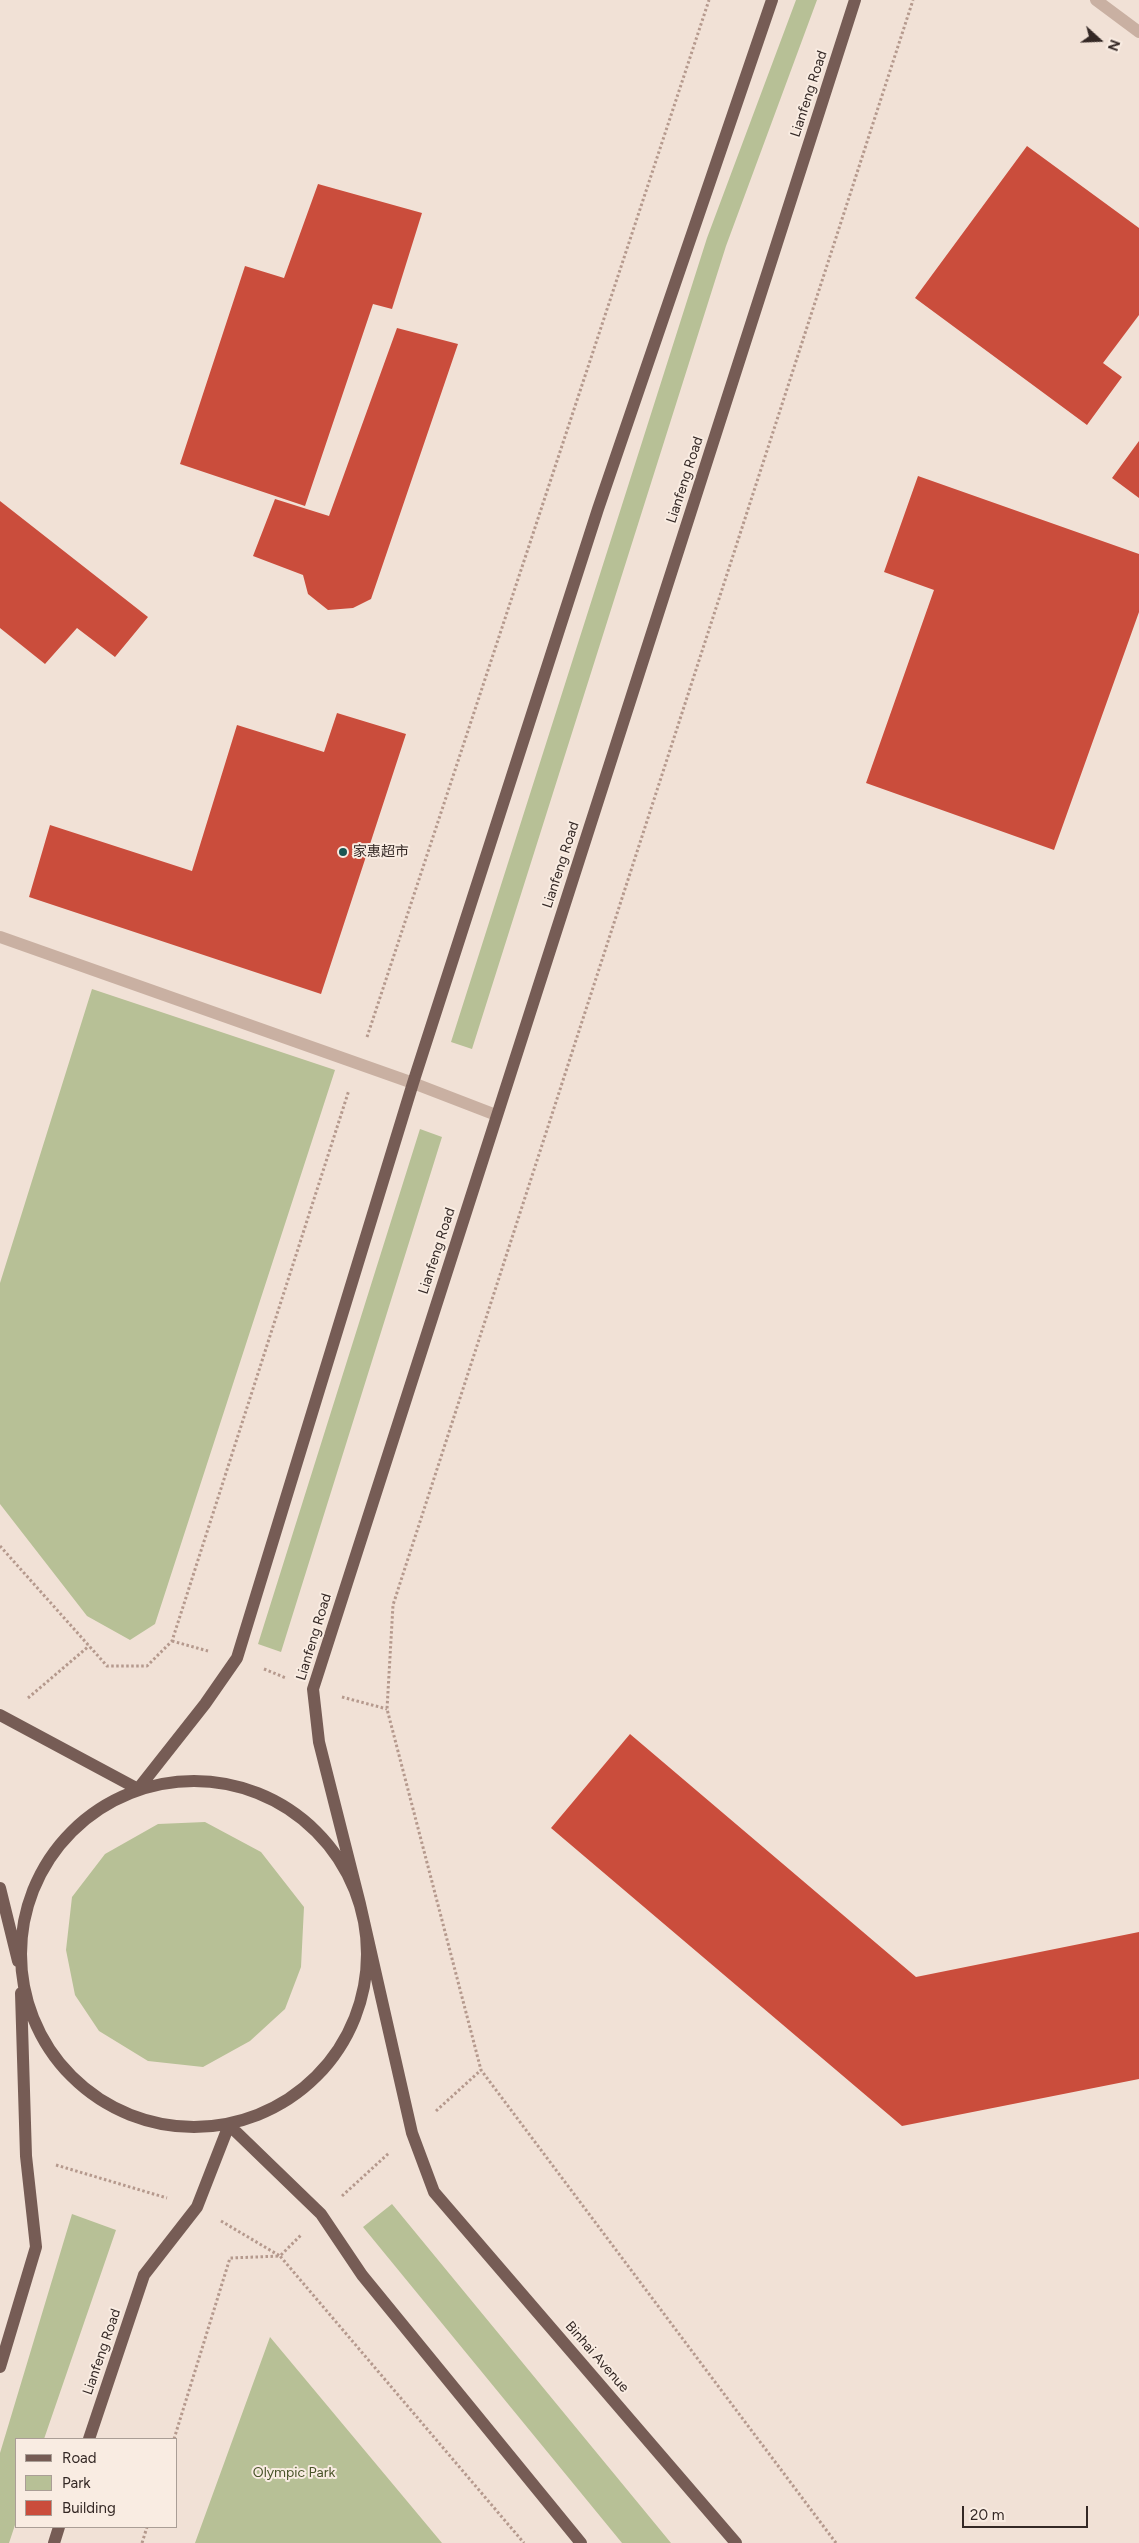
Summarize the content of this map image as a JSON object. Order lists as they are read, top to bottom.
{
  "streets": {
    "main road": ["Lianfeng Road", "Binhai Avenue"]
  },
  "parks": ["Olympic Park"],
  "places": ["家惠超市"],
  "legend": ["Road", "Park", "Building"],
  "scale_bar": "20 m",
  "north": "right"
}
